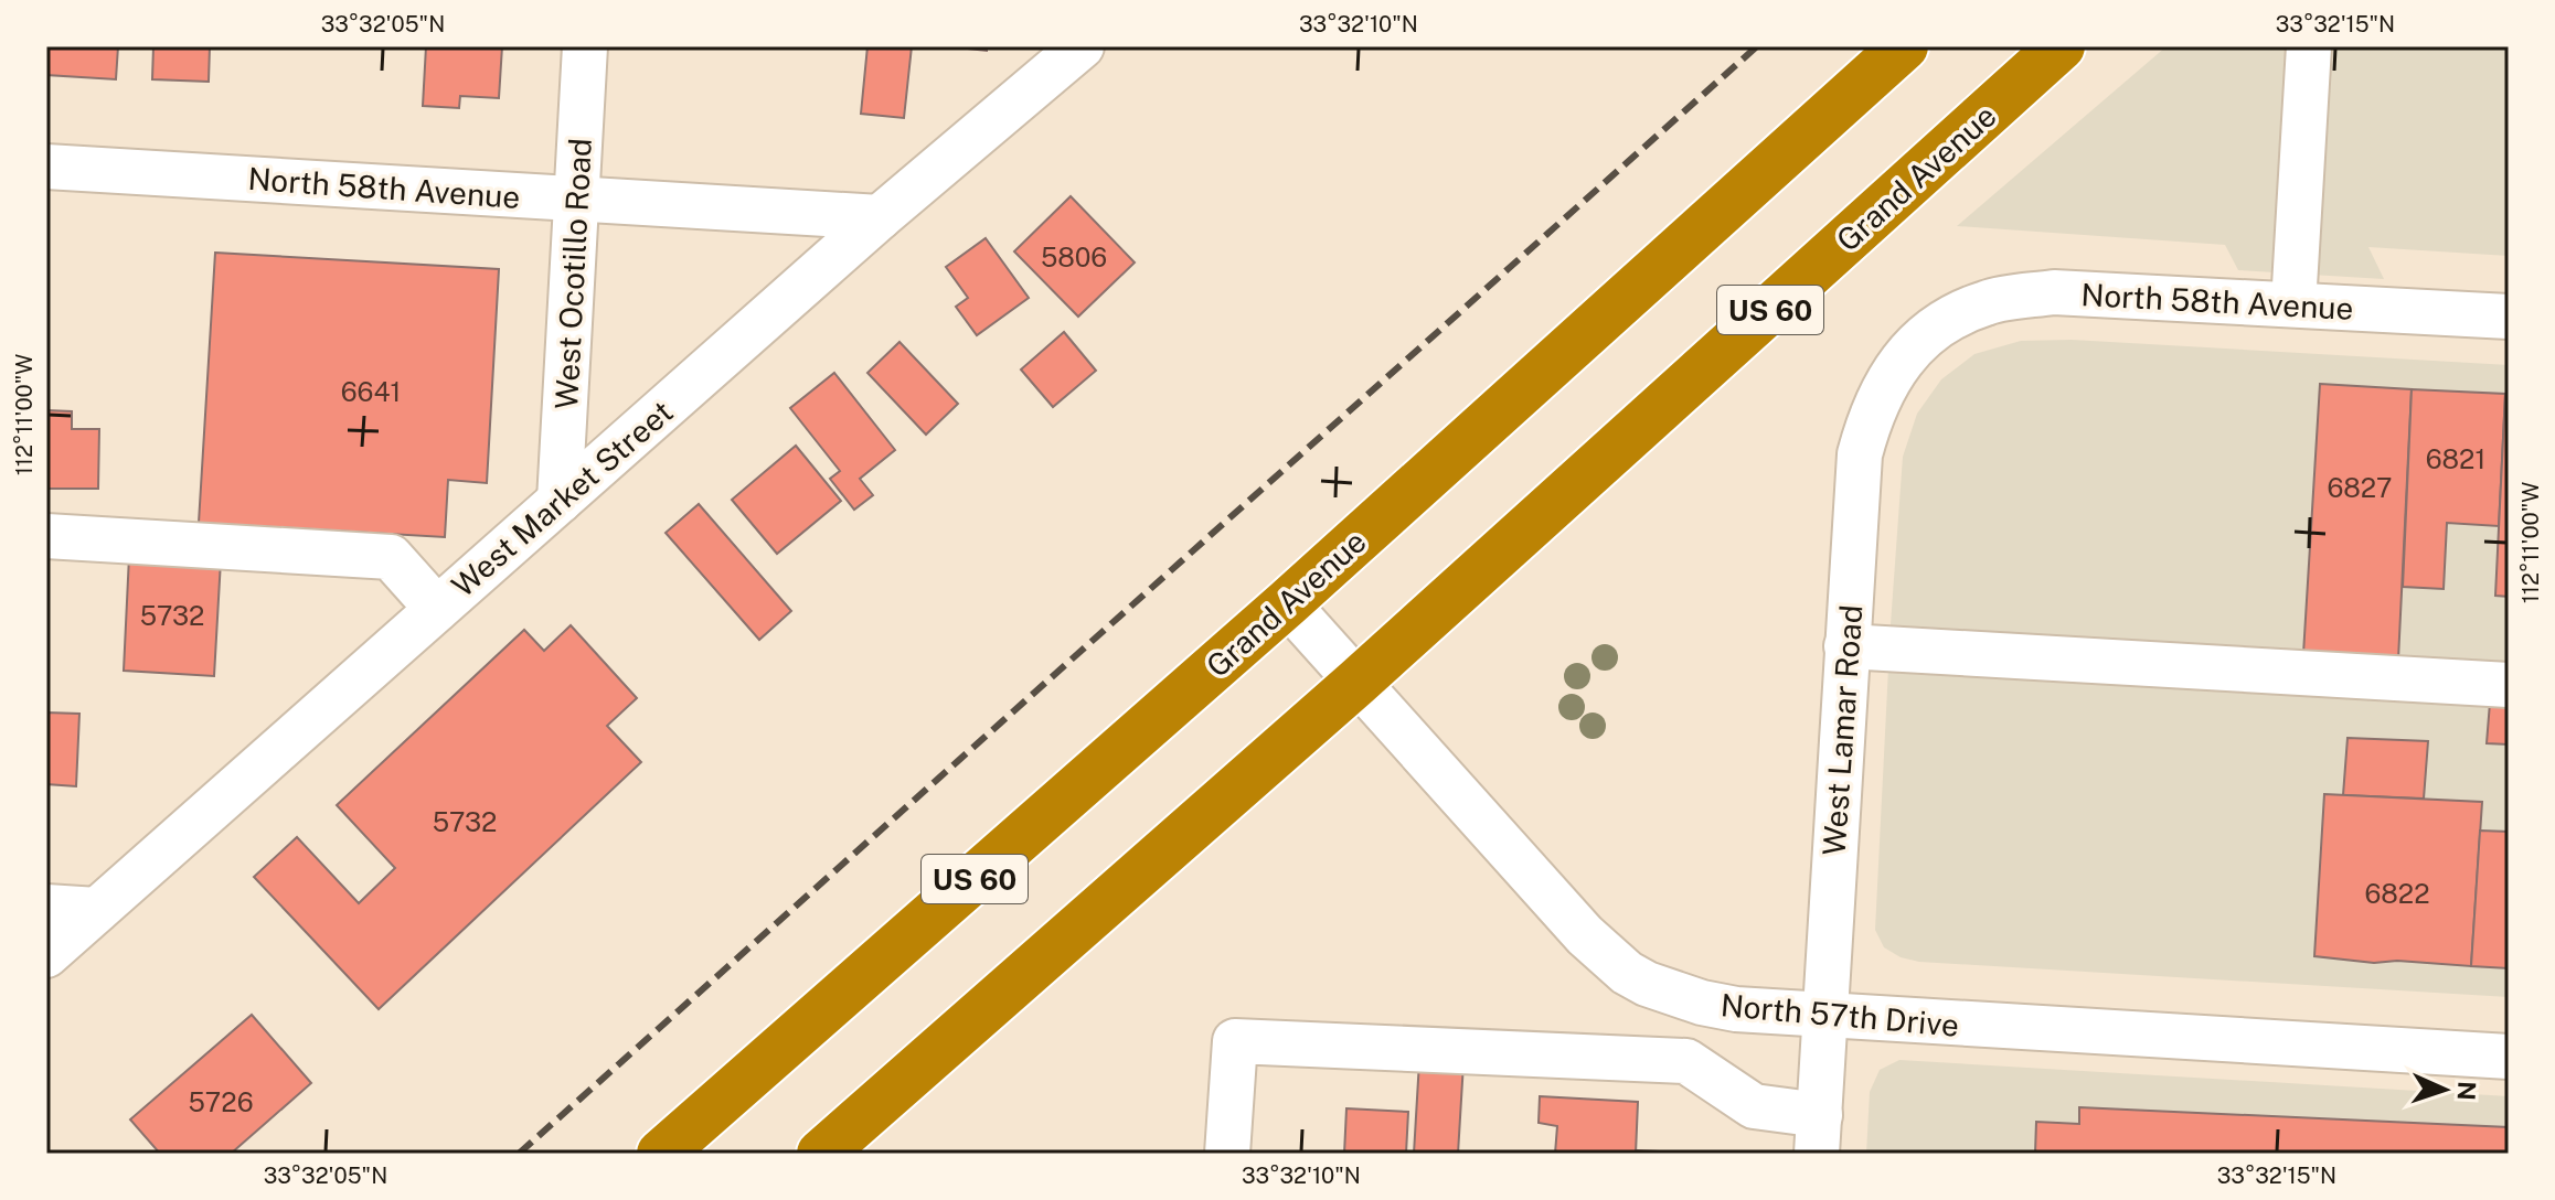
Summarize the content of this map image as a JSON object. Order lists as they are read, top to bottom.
{
  "streets": {
    "highway": ["Grand Avenue", "US 60"],
    "street": [
      "North 58th Avenue",
      "West Ocotillo Road",
      "West Market Street",
      "West Lamar Road",
      "North 57th Drive"
    ]
  },
  "crossings": [
    ["Grand Avenue", "North 57th Drive"],
    ["North 58th Avenue", "West Ocotillo Road"],
    ["North 58th Avenue", "West Market Street"],
    ["North 58th Avenue", "West Lamar Road"],
    ["West Ocotillo Road", "West Market Street"],
    ["West Lamar Road", "North 57th Drive"]
  ],
  "house_numbers": [
    "5806",
    "6641",
    "6821",
    "6827",
    "5732",
    "5732",
    "6822",
    "5726"
  ],
  "north": "right",
  "coordinates": [
    "33°32'05\"N",
    "33°32'10\"N",
    "33°32'15\"N",
    "112°11'00\"W"
  ]
}
